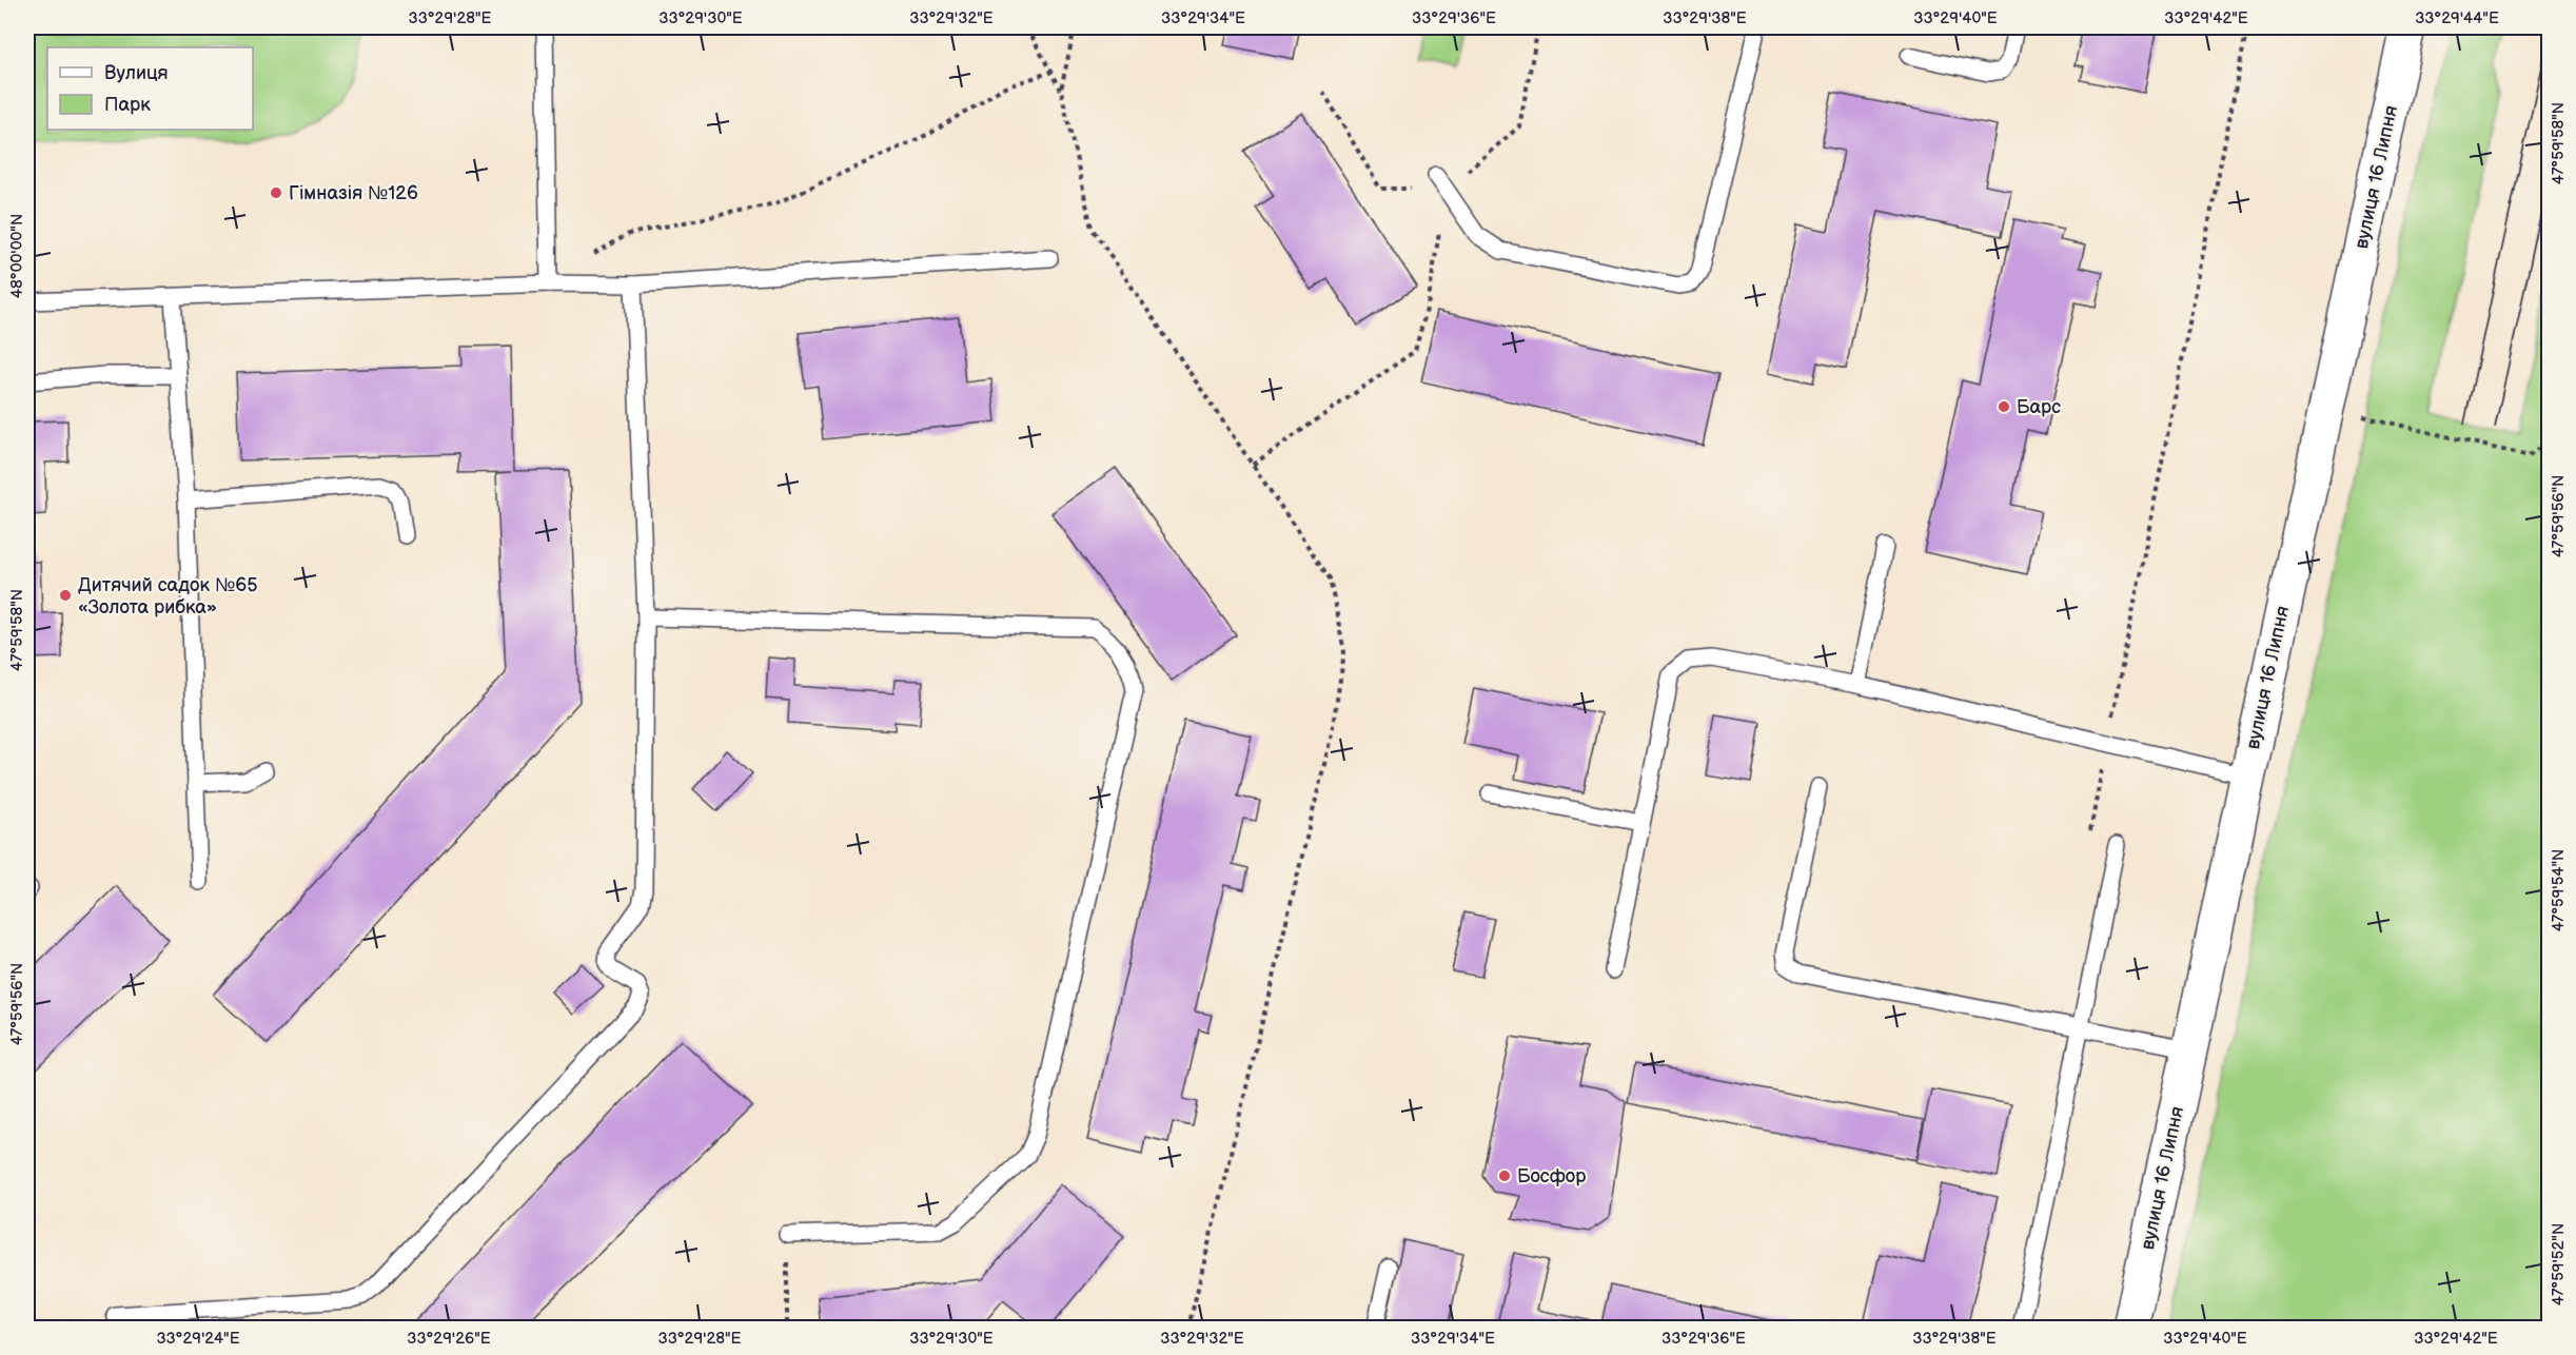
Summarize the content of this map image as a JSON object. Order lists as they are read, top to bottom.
{
  "streets": {
    "street": ["вулиця 16 Липня"]
  },
  "places": [
    "Гімназія №126",
    "Барс",
    "Дитячий садок №65 «Золота рибка»",
    "Босфор"
  ],
  "legend": ["Вулиця", "Парк"],
  "coordinates": [
    "33°29'28\"E",
    "33°29'30\"E",
    "33°29'32\"E",
    "33°29'34\"E",
    "33°29'36\"E",
    "33°29'38\"E",
    "33°29'40\"E",
    "33°29'42\"E",
    "33°29'44\"E",
    "47°59'58\"N",
    "48°00'00\"N",
    "47°59'56\"N",
    "47°59'54\"N",
    "47°59'52\"N",
    "33°29'24\"E",
    "33°29'26\"E"
  ]
}
